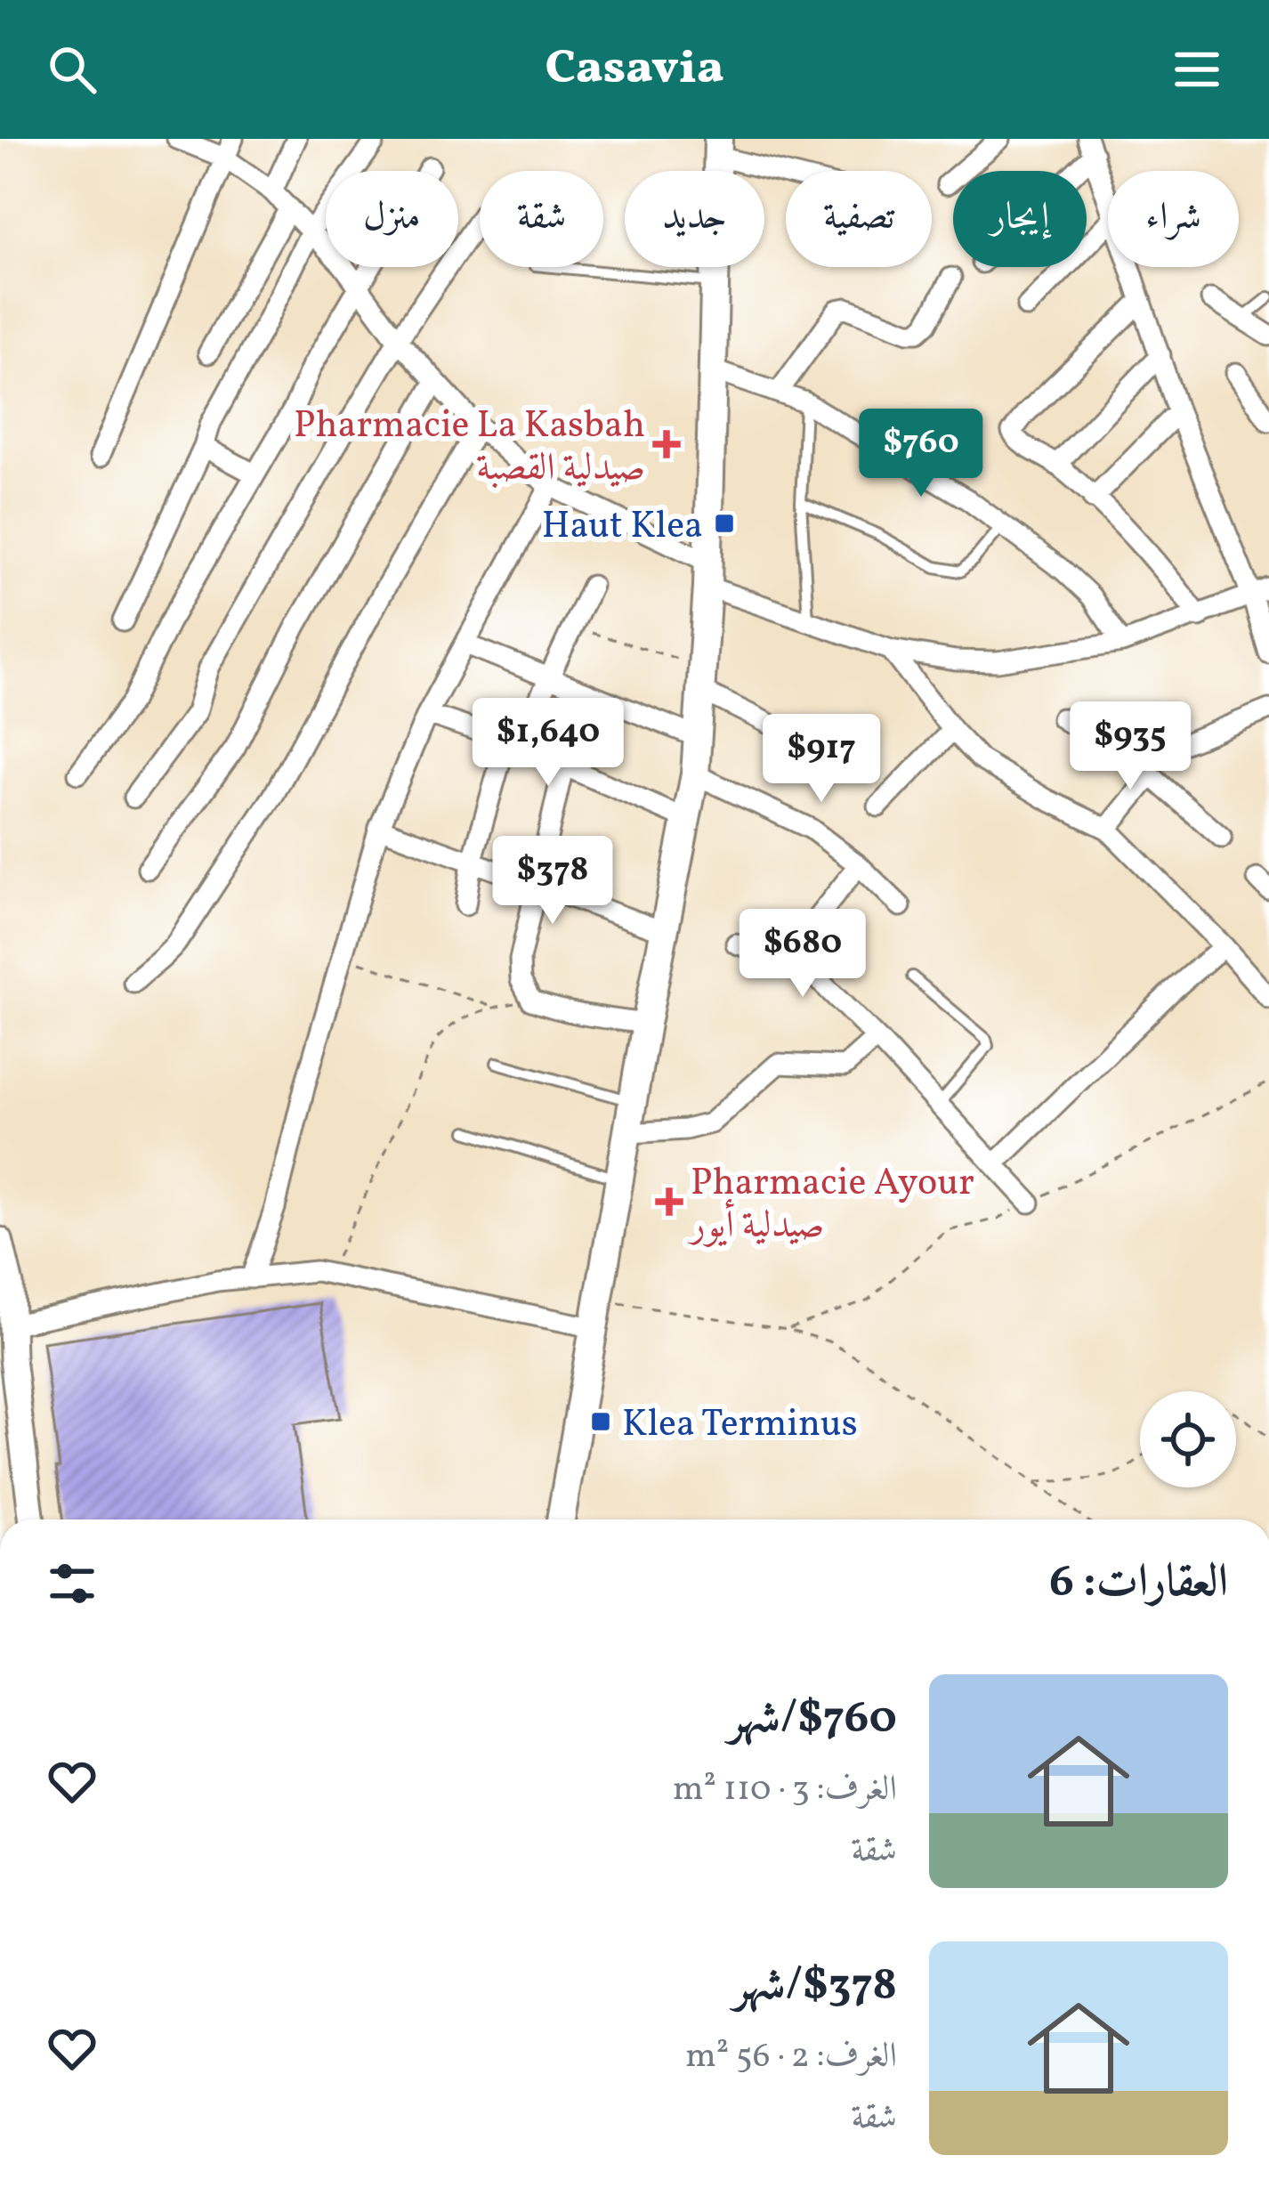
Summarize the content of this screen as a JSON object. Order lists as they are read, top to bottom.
{
  "places": {
    "health": ["Pharmacie La Kasbah صيدلية القصبة", "Pharmacie Ayour صيدلية أيور"],
    "transit": ["Haut Klea", "Klea Terminus"]
  },
  "page": {
    "header": "Casavia",
    "chip": [
      "شراء",
      "إيجار",
      "تصفية",
      "جديد",
      "شقة",
      "منزل"
    ],
    "price": [
      "$760",
      "$1,640",
      "$935",
      "$917",
      "$378",
      "$680"
    ],
    "heading": "العقارات: 6",
    "list": [
      {
        "name": "$760/شهر",
        "note": "الغرف: 3 · 110 m² · شقة"
      },
      {
        "name": "$378/شهر",
        "note": "الغرف: 2 · 56 m² · شقة"
      }
    ]
  }
}
